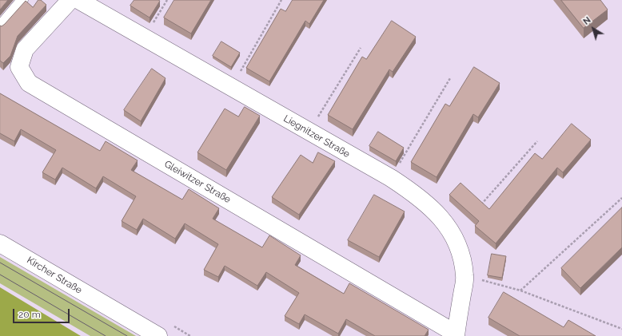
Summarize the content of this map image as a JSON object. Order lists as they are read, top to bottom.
{
  "streets": {
    "street": ["Liegnitzer Straße", "Gleiwitzer Straße", "Kircher Straße"]
  },
  "crossings": [
    ["Liegnitzer Straße", "Gleiwitzer Straße"]
  ],
  "scale_bar": "20 m",
  "north": "top left"
}
